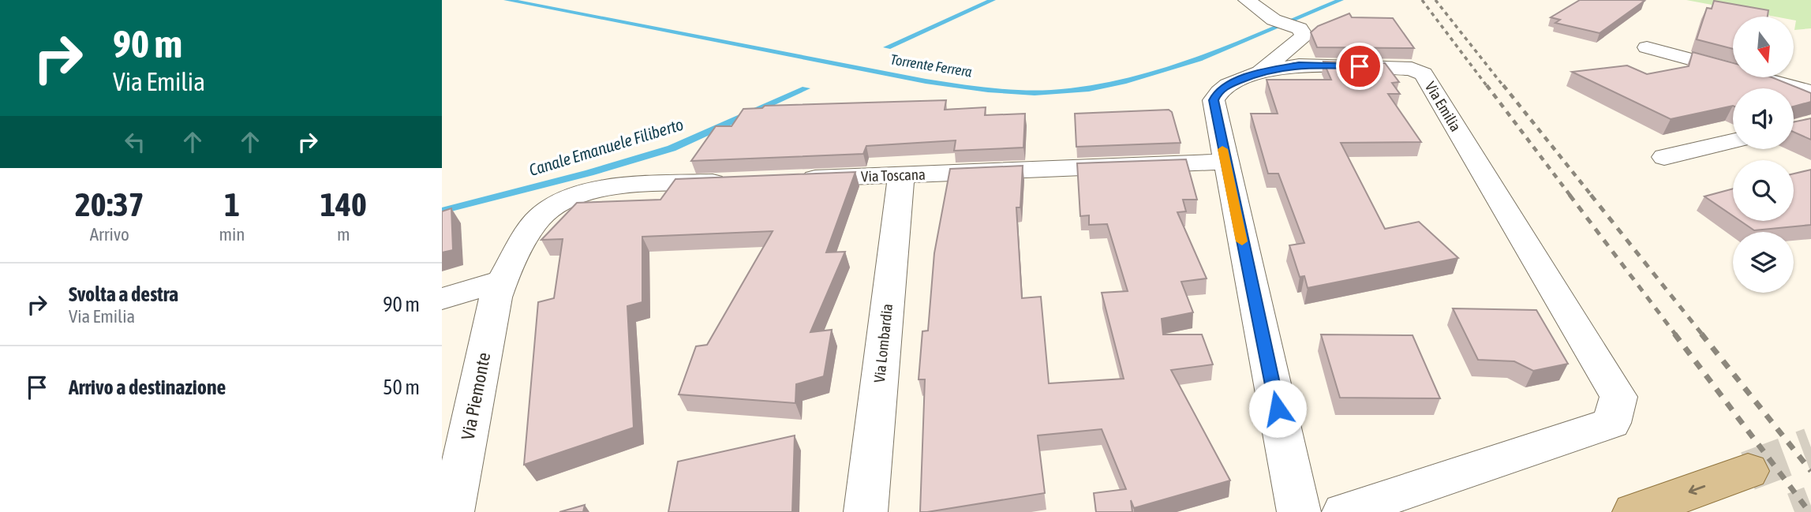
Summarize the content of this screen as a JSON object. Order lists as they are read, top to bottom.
{
  "streets": {
    "street": [
      "Via Emilia",
      "Via Toscana",
      "Via Lombardia",
      "Via Piemonte"
    ]
  },
  "crossings": [
    ["Via Emilia", "Via Toscana"],
    ["Via Toscana", "Via Lombardia"]
  ],
  "water": ["Torrente Ferrera", "Canale Emanuele Filiberto"],
  "north": "bottom",
  "page": {
    "turn": ["90 m", "Via Emilia"],
    "eta": [
      "20:37",
      "Arrivo",
      "1",
      "min",
      "140",
      "m"
    ],
    "list": [
      {
        "name": "Svolta a destra",
        "note": "Via Emilia",
        "value": "90 m"
      },
      {
        "name": "Arrivo a destinazione",
        "value": "50 m"
      }
    ]
  }
}
